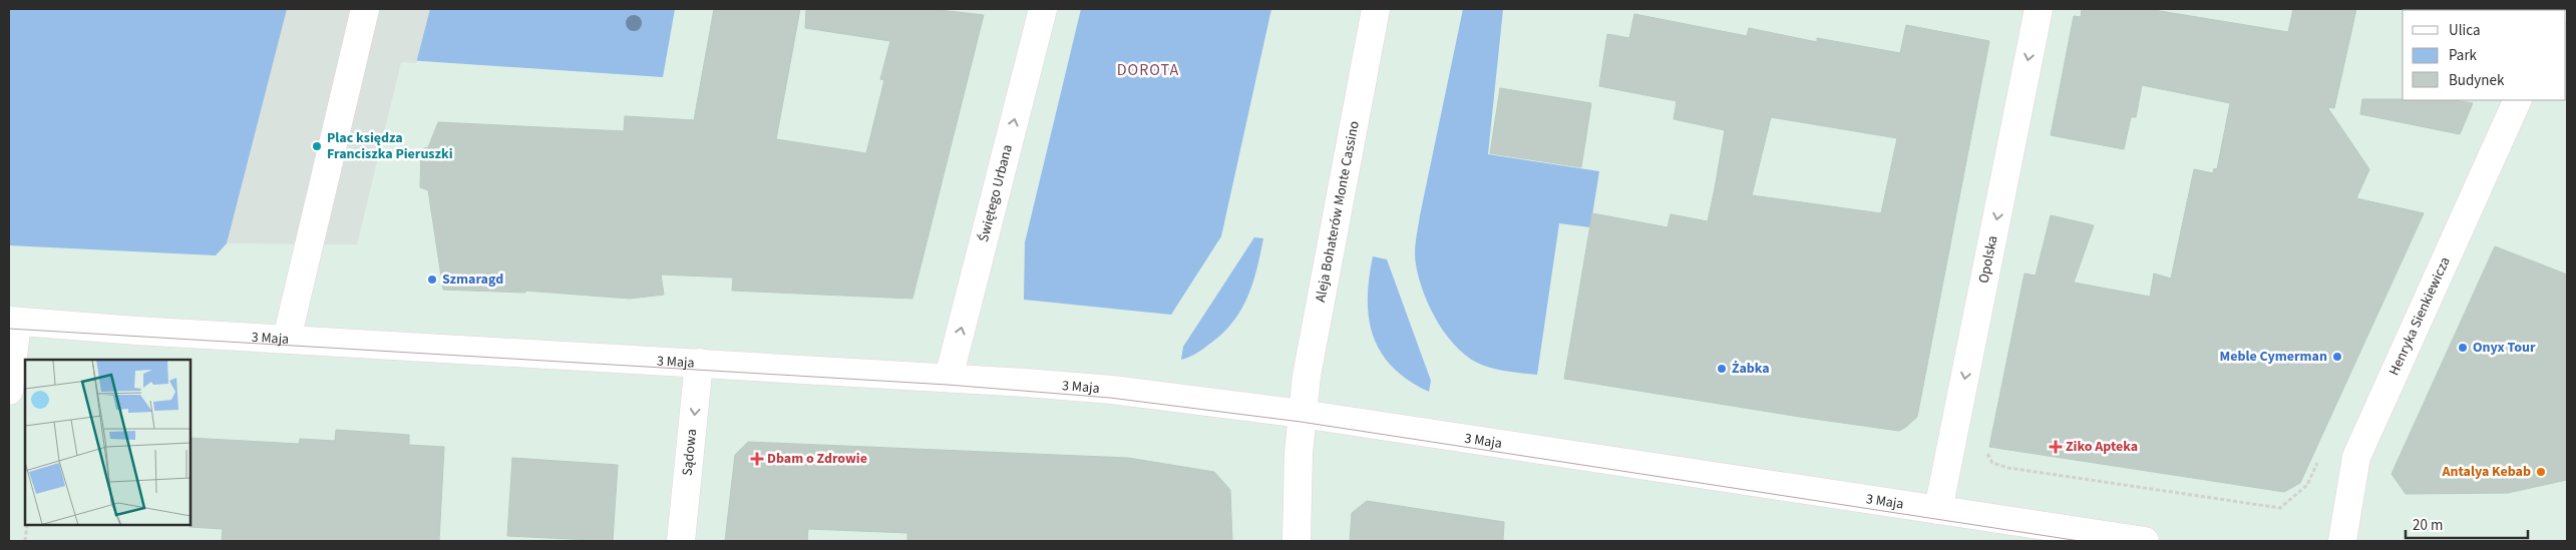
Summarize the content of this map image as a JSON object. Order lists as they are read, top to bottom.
{
  "streets": {
    "street": [
      "Świętego Urbana",
      "Aleja Bohaterów Monte Cassino",
      "Opolska",
      "Henryka Sienkiewicza",
      "3 Maja",
      "Sądowa"
    ]
  },
  "crossings": [
    ["Świętego Urbana", "3 Maja"],
    ["Aleja Bohaterów Monte Cassino", "3 Maja"],
    ["Opolska", "3 Maja"],
    ["3 Maja", "Sądowa"]
  ],
  "one_way": ["Świętego Urbana", "Opolska", "Sądowa"],
  "districts": ["DOROTA"],
  "places": {
    "other": [
      "Plac księdza Franciszka Pieruszki",
      "Szmaragd",
      "Onyx Tour",
      "Meble Cymerman",
      "Żabka",
      "Antalya Kebab"
    ],
    "health": ["Ziko Apteka", "Dbam o Zdrowie"]
  },
  "legend": ["Ulica", "Park", "Budynek"],
  "scale_bar": "20 m"
}
